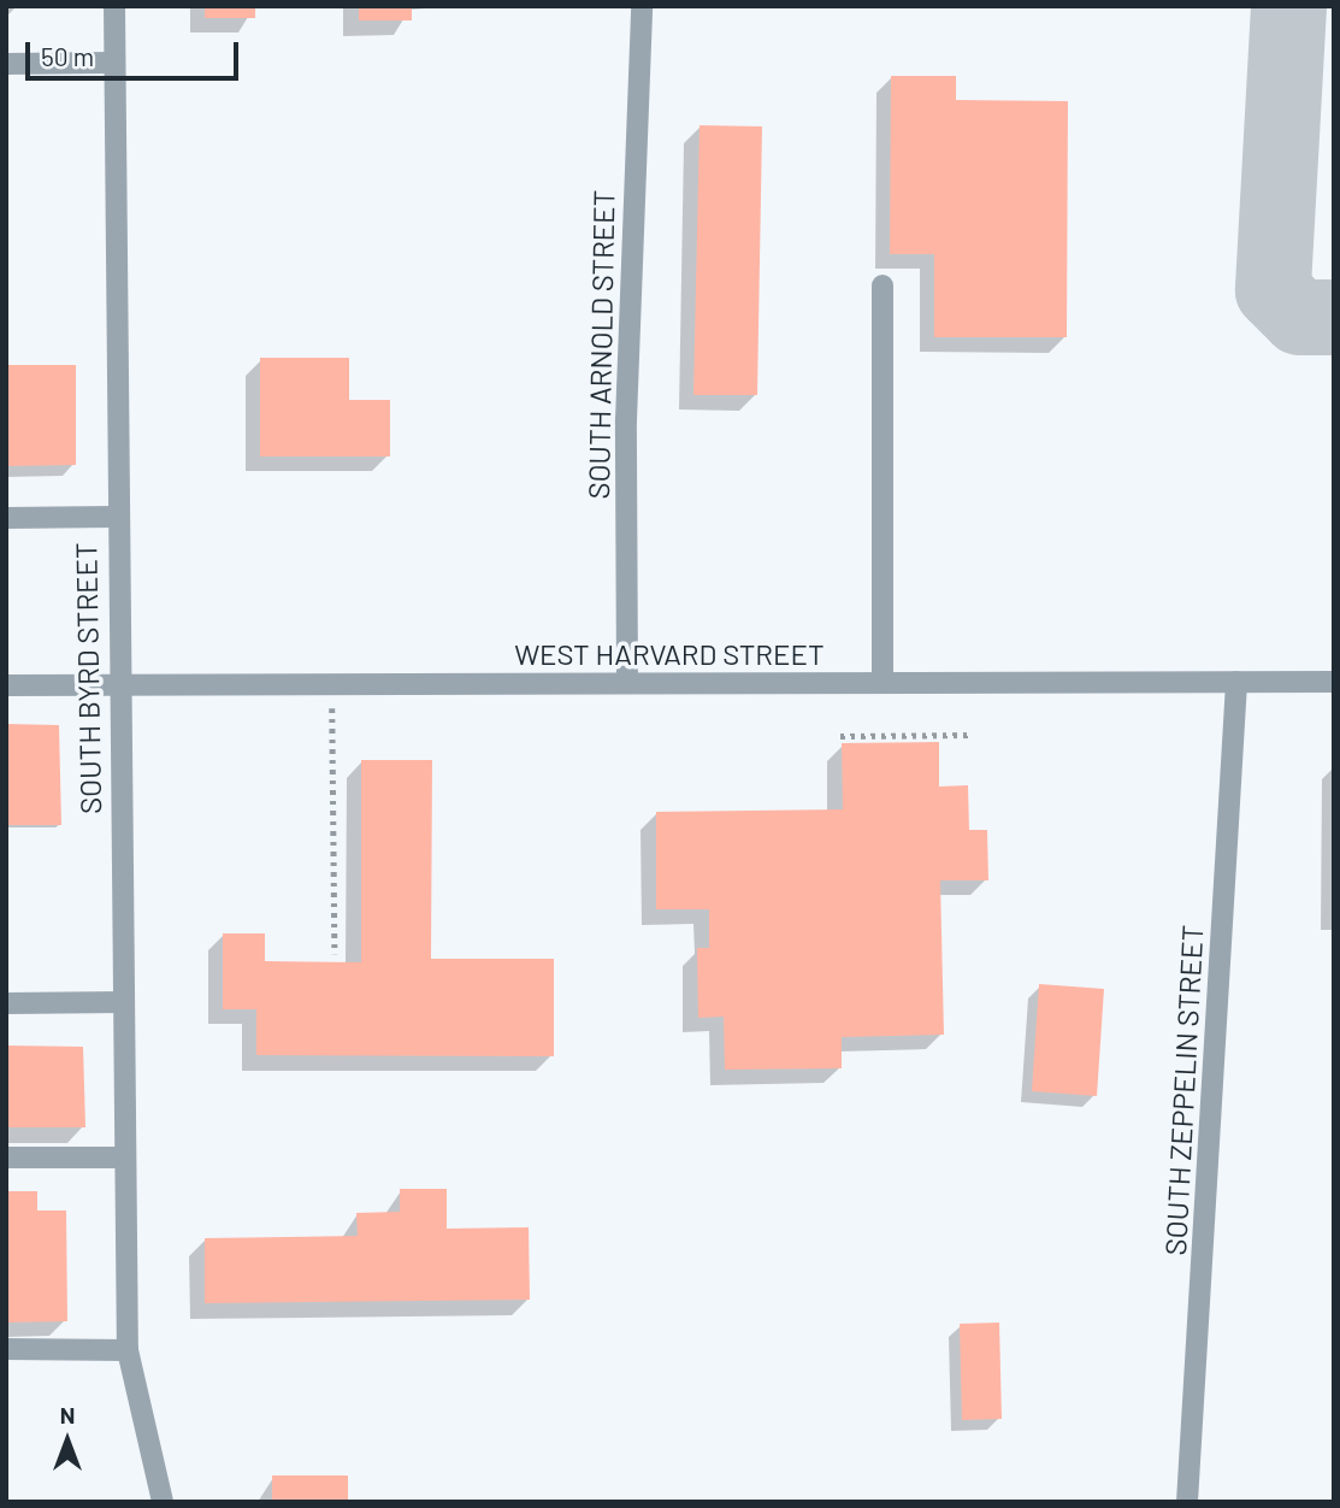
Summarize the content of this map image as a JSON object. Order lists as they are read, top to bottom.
{
  "streets": {
    "street": [
      "SOUTH ARNOLD STREET",
      "WEST HARVARD STREET",
      "SOUTH BYRD STREET",
      "SOUTH ZEPPELIN STREET"
    ]
  },
  "crossings": [
    ["SOUTH ARNOLD STREET", "WEST HARVARD STREET"],
    ["WEST HARVARD STREET", "SOUTH BYRD STREET"],
    ["WEST HARVARD STREET", "SOUTH ZEPPELIN STREET"]
  ],
  "scale_bar": "50 m",
  "north": "top"
}
